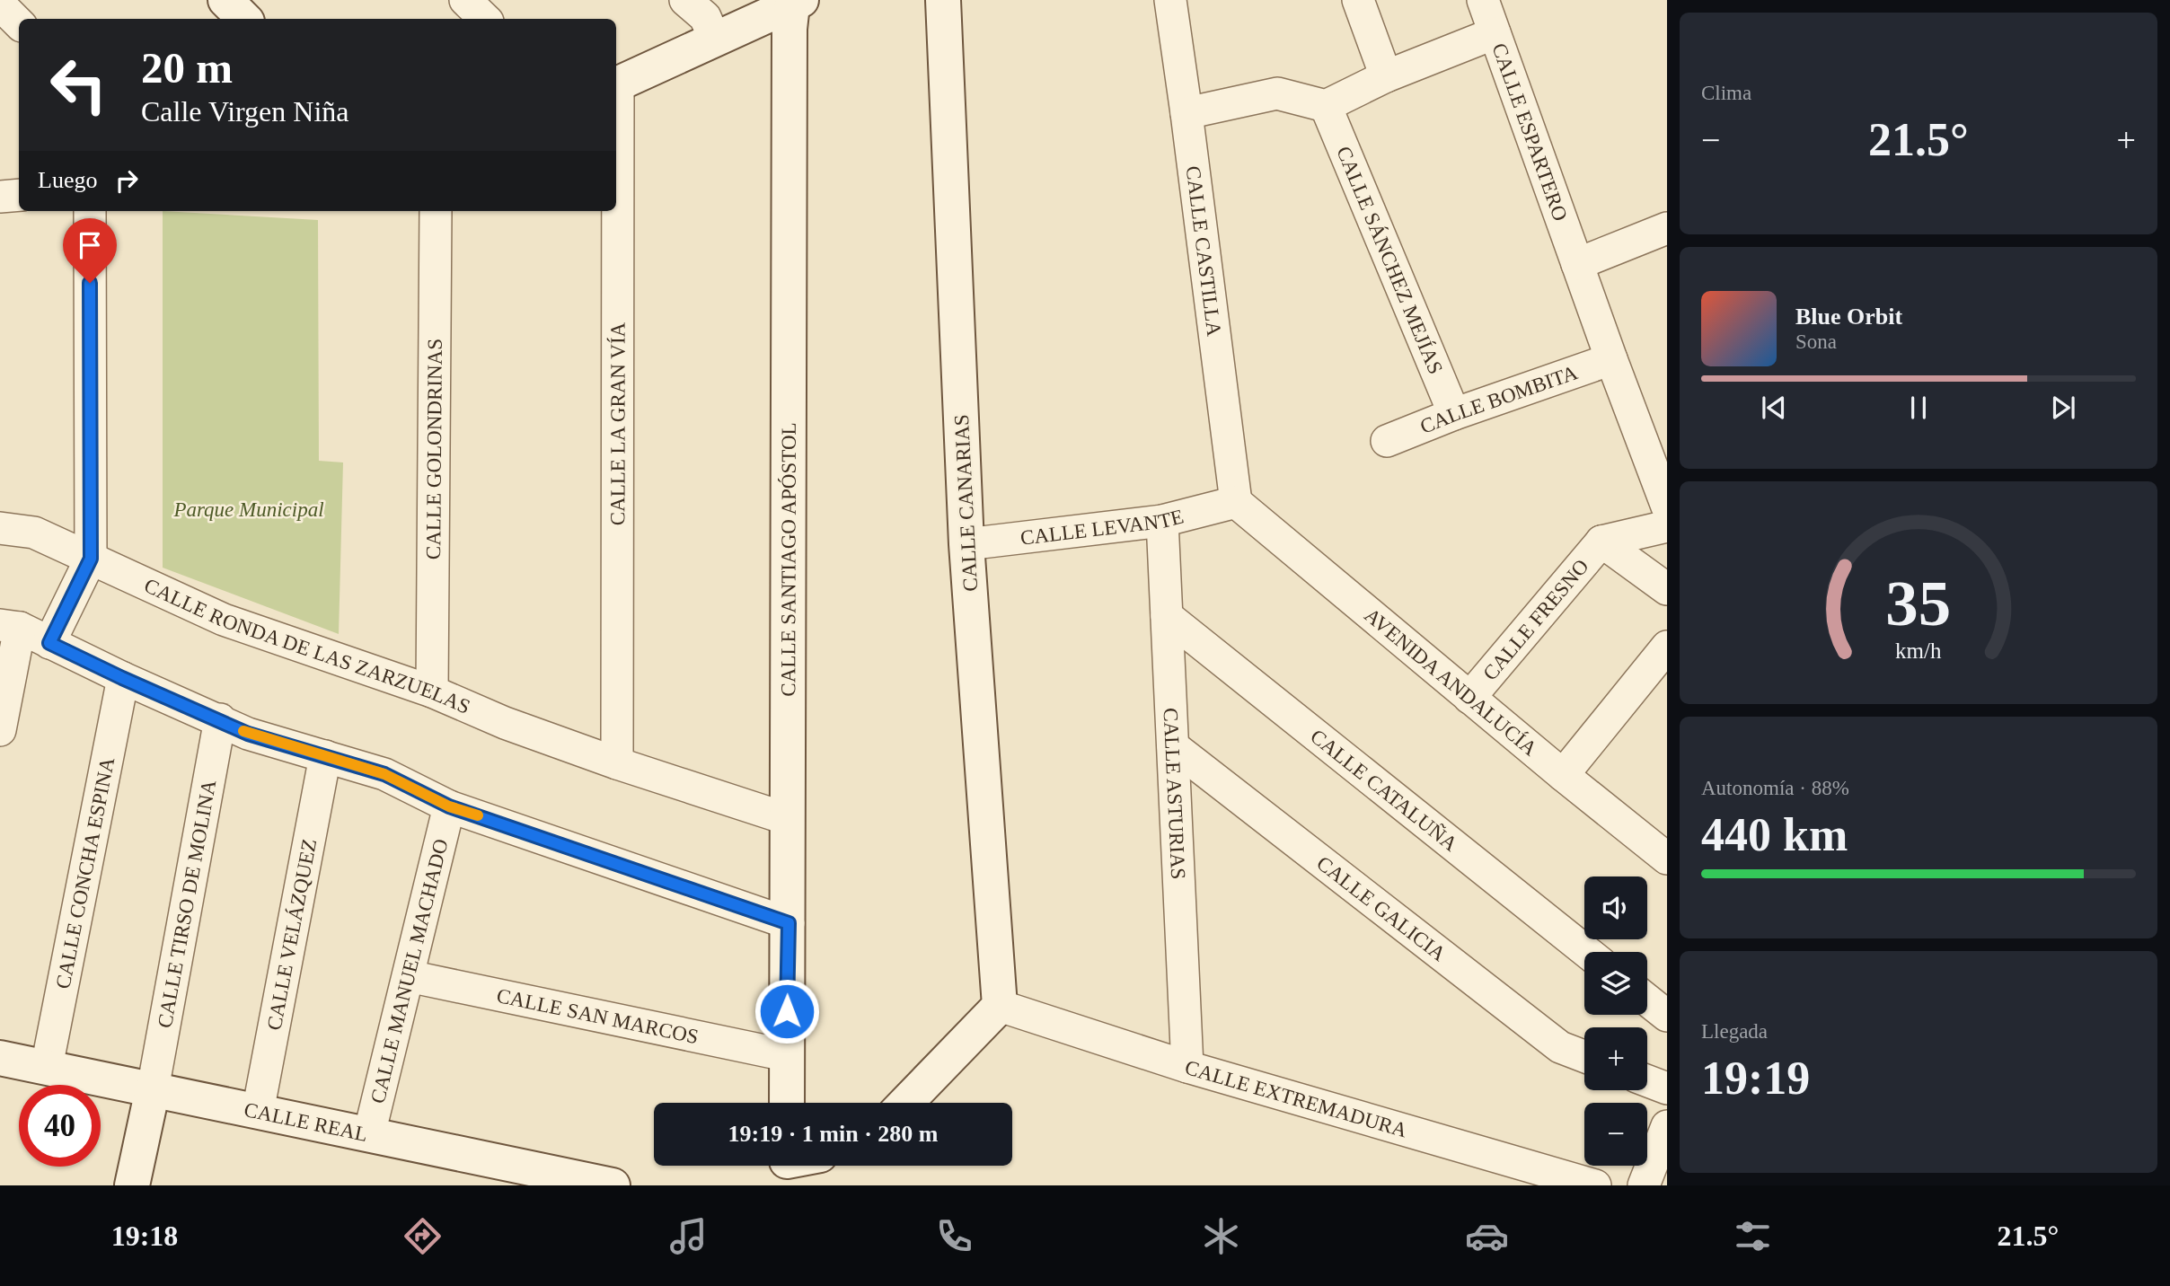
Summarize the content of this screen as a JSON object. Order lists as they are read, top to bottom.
{
  "streets": {
    "street": [
      "CALLE ESPARTERO",
      "CALLE CASTILLA",
      "CALLE SÁNCHEZ MEJÍAS",
      "CALLE BOMBITA",
      "CALLE LA GRAN VÍA",
      "CALLE GOLONDRINAS",
      "CALLE CANARIAS",
      "CALLE LEVANTE",
      "CALLE SANTIAGO APÓSTOL",
      "CALLE FRESNO",
      "CALLE RONDA DE LAS ZARZUELAS",
      "AVENIDA ANDALUCÍA",
      "CALLE CATALUÑA",
      "CALLE ASTURIAS",
      "CALLE CONCHA ESPINA",
      "CALLE TIRSO DE MOLINA",
      "CALLE GALICIA",
      "CALLE VELÁZQUEZ",
      "CALLE MANUEL MACHADO",
      "CALLE SAN MARCOS",
      "CALLE EXTREMADURA",
      "CALLE REAL"
    ]
  },
  "crossings": [
    ["CALLE ESPARTERO", "CALLE BOMBITA"],
    ["CALLE CASTILLA", "CALLE LEVANTE"],
    ["CALLE CASTILLA", "AVENIDA ANDALUCÍA"],
    ["CALLE SÁNCHEZ MEJÍAS", "CALLE BOMBITA"],
    ["CALLE LA GRAN VÍA", "CALLE RONDA DE LAS ZARZUELAS"],
    ["CALLE GOLONDRINAS", "CALLE RONDA DE LAS ZARZUELAS"],
    ["CALLE CANARIAS", "CALLE LEVANTE"],
    ["CALLE CANARIAS", "CALLE EXTREMADURA"],
    ["CALLE LEVANTE", "AVENIDA ANDALUCÍA"],
    ["CALLE LEVANTE", "CALLE ASTURIAS"],
    ["CALLE SANTIAGO APÓSTOL", "CALLE RONDA DE LAS ZARZUELAS"],
    ["CALLE SANTIAGO APÓSTOL", "CALLE SAN MARCOS"],
    ["CALLE FRESNO", "AVENIDA ANDALUCÍA"],
    ["CALLE CATALUÑA", "CALLE ASTURIAS"],
    ["CALLE ASTURIAS", "CALLE GALICIA"],
    ["CALLE ASTURIAS", "CALLE EXTREMADURA"],
    ["CALLE CONCHA ESPINA", "CALLE REAL"],
    ["CALLE TIRSO DE MOLINA", "CALLE REAL"],
    ["CALLE VELÁZQUEZ", "CALLE REAL"],
    ["CALLE MANUEL MACHADO", "CALLE SAN MARCOS"],
    ["CALLE MANUEL MACHADO", "CALLE REAL"]
  ],
  "parks": ["Parque Municipal"],
  "page": {
    "tile": [
      "Clima",
      ["Autonomía · 88%", "440 km"],
      ["Llegada", "19:19"]
    ],
    "turn": ["20 m", "Calle Virgen Niña"],
    "heat": ["−", "21.5°", "+"],
    "then": "Luego",
    "song": ["Blue Orbit", "Sona"],
    "map_buttons": ["+", "−"],
    "limit": "40",
    "trip": "19:19 · 1 min · 280 m",
    "tabs": ["19:18", "21.5°"],
    "gauge": ["35", "km/h"]
  }
}
